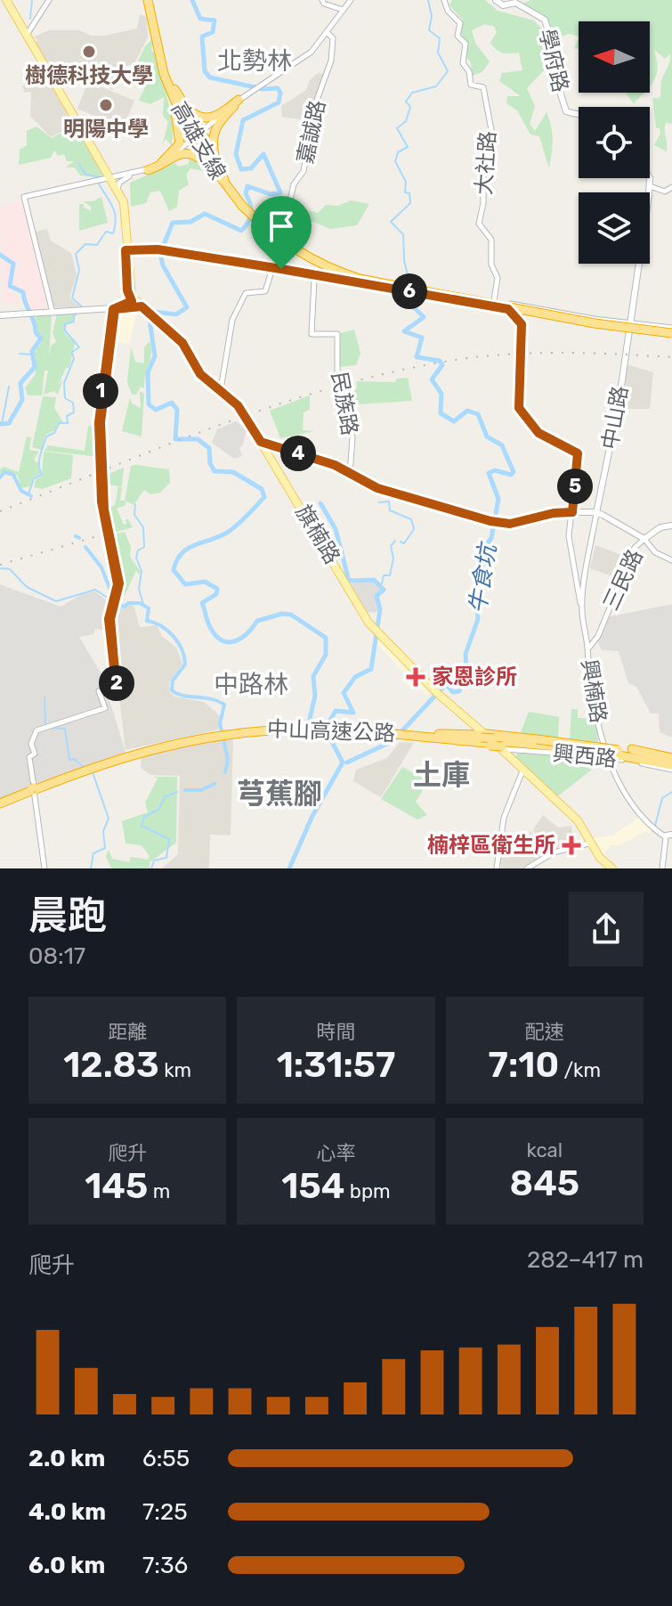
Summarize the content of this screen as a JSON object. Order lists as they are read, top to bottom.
{
  "streets": {
    "highway": ["高雄支線", "中山高速公路"],
    "main road": [
      "學府路",
      "中山路",
      "旗楠路",
      "三民路"
    ],
    "street": [
      "嘉誠路",
      "大社路",
      "民族路",
      "興楠路",
      "興西路"
    ]
  },
  "crossings": [
    ["中山路", "三民路"],
    ["中山路", "興楠路"],
    ["旗楠路", "中山高速公路"],
    ["三民路", "興楠路"],
    ["興楠路", "中山高速公路"],
    ["中山高速公路", "興西路"]
  ],
  "districts": [
    "北勢林",
    "中路林",
    "土庫",
    "芎蕉腳"
  ],
  "water": ["牛食坑"],
  "places": {
    "other": ["樹德科技大學", "明陽中學"],
    "health": ["家恩診所", "楠梓區衛生所"]
  },
  "north": "left",
  "page": {
    "pins": [
      "6",
      "1",
      "4",
      "5",
      "2"
    ],
    "heading": ["晨跑", "08:17"],
    "stats": [
      ["距離", "12.83 km"],
      ["時間", "1:31:57"],
      ["配速", "7:10 /km"],
      ["爬升", "145 m"],
      ["心率", "154 bpm"],
      ["kcal", "845"]
    ],
    "chart": ["爬升", "282–417 m"],
    "list": [
      {
        "name": "2.0 km",
        "note": "6:55"
      },
      {
        "name": "4.0 km",
        "note": "7:25"
      },
      {
        "name": "6.0 km",
        "note": "7:36"
      }
    ]
  }
}
